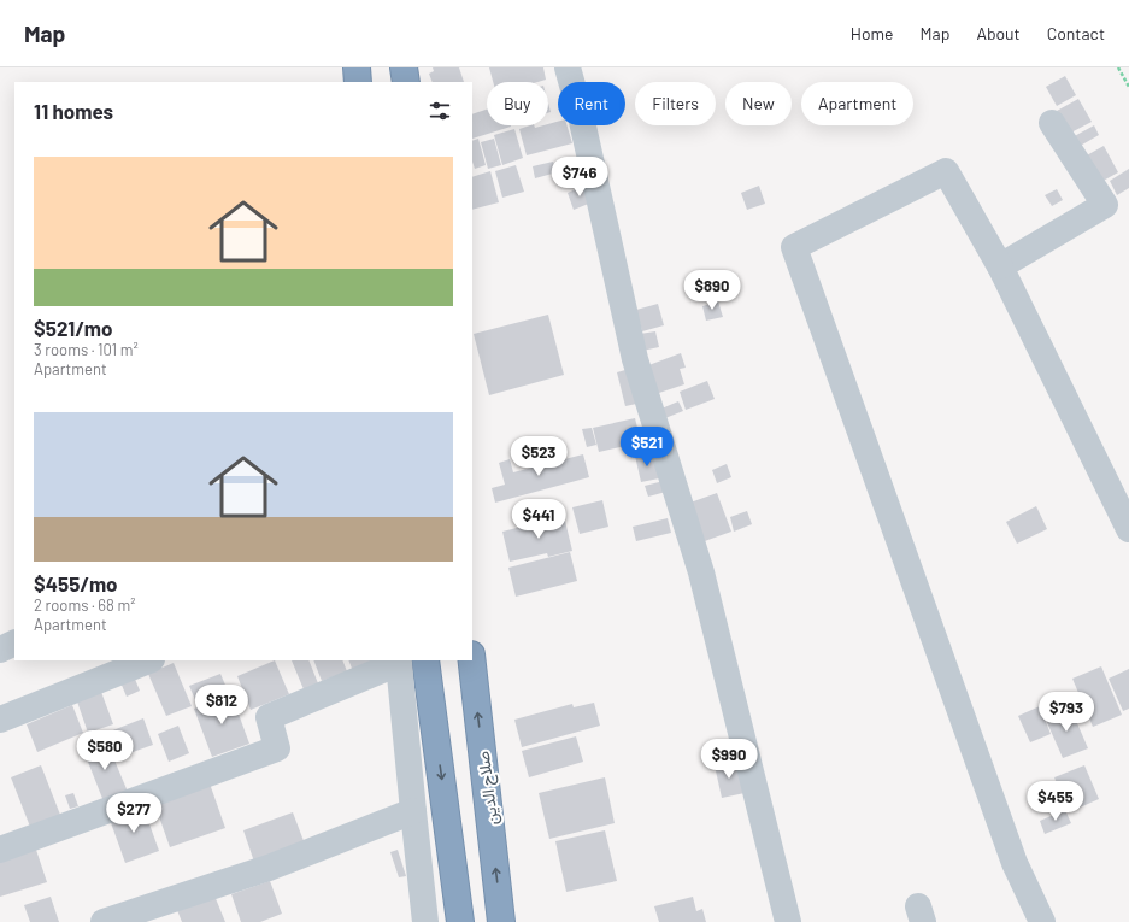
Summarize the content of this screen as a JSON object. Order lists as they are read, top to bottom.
{
  "streets": {
    "highway": ["صلاح الدين"]
  },
  "page": {
    "header": "Map",
    "nav": [
      "Home",
      "Map",
      "About",
      "Contact"
    ],
    "chip": [
      "Buy",
      "Rent",
      "Filters",
      "New",
      "Apartment"
    ],
    "heading": "11 homes",
    "list": [
      {
        "name": "$521/mo",
        "note": "3 rooms · 101 m² · Apartment"
      },
      {
        "name": "$455/mo",
        "note": "2 rooms · 68 m² · Apartment"
      }
    ],
    "price": [
      "$746",
      "$890",
      "$521",
      "$523",
      "$441",
      "$812",
      "$793",
      "$580",
      "$990",
      "$455",
      "$277"
    ]
  }
}
